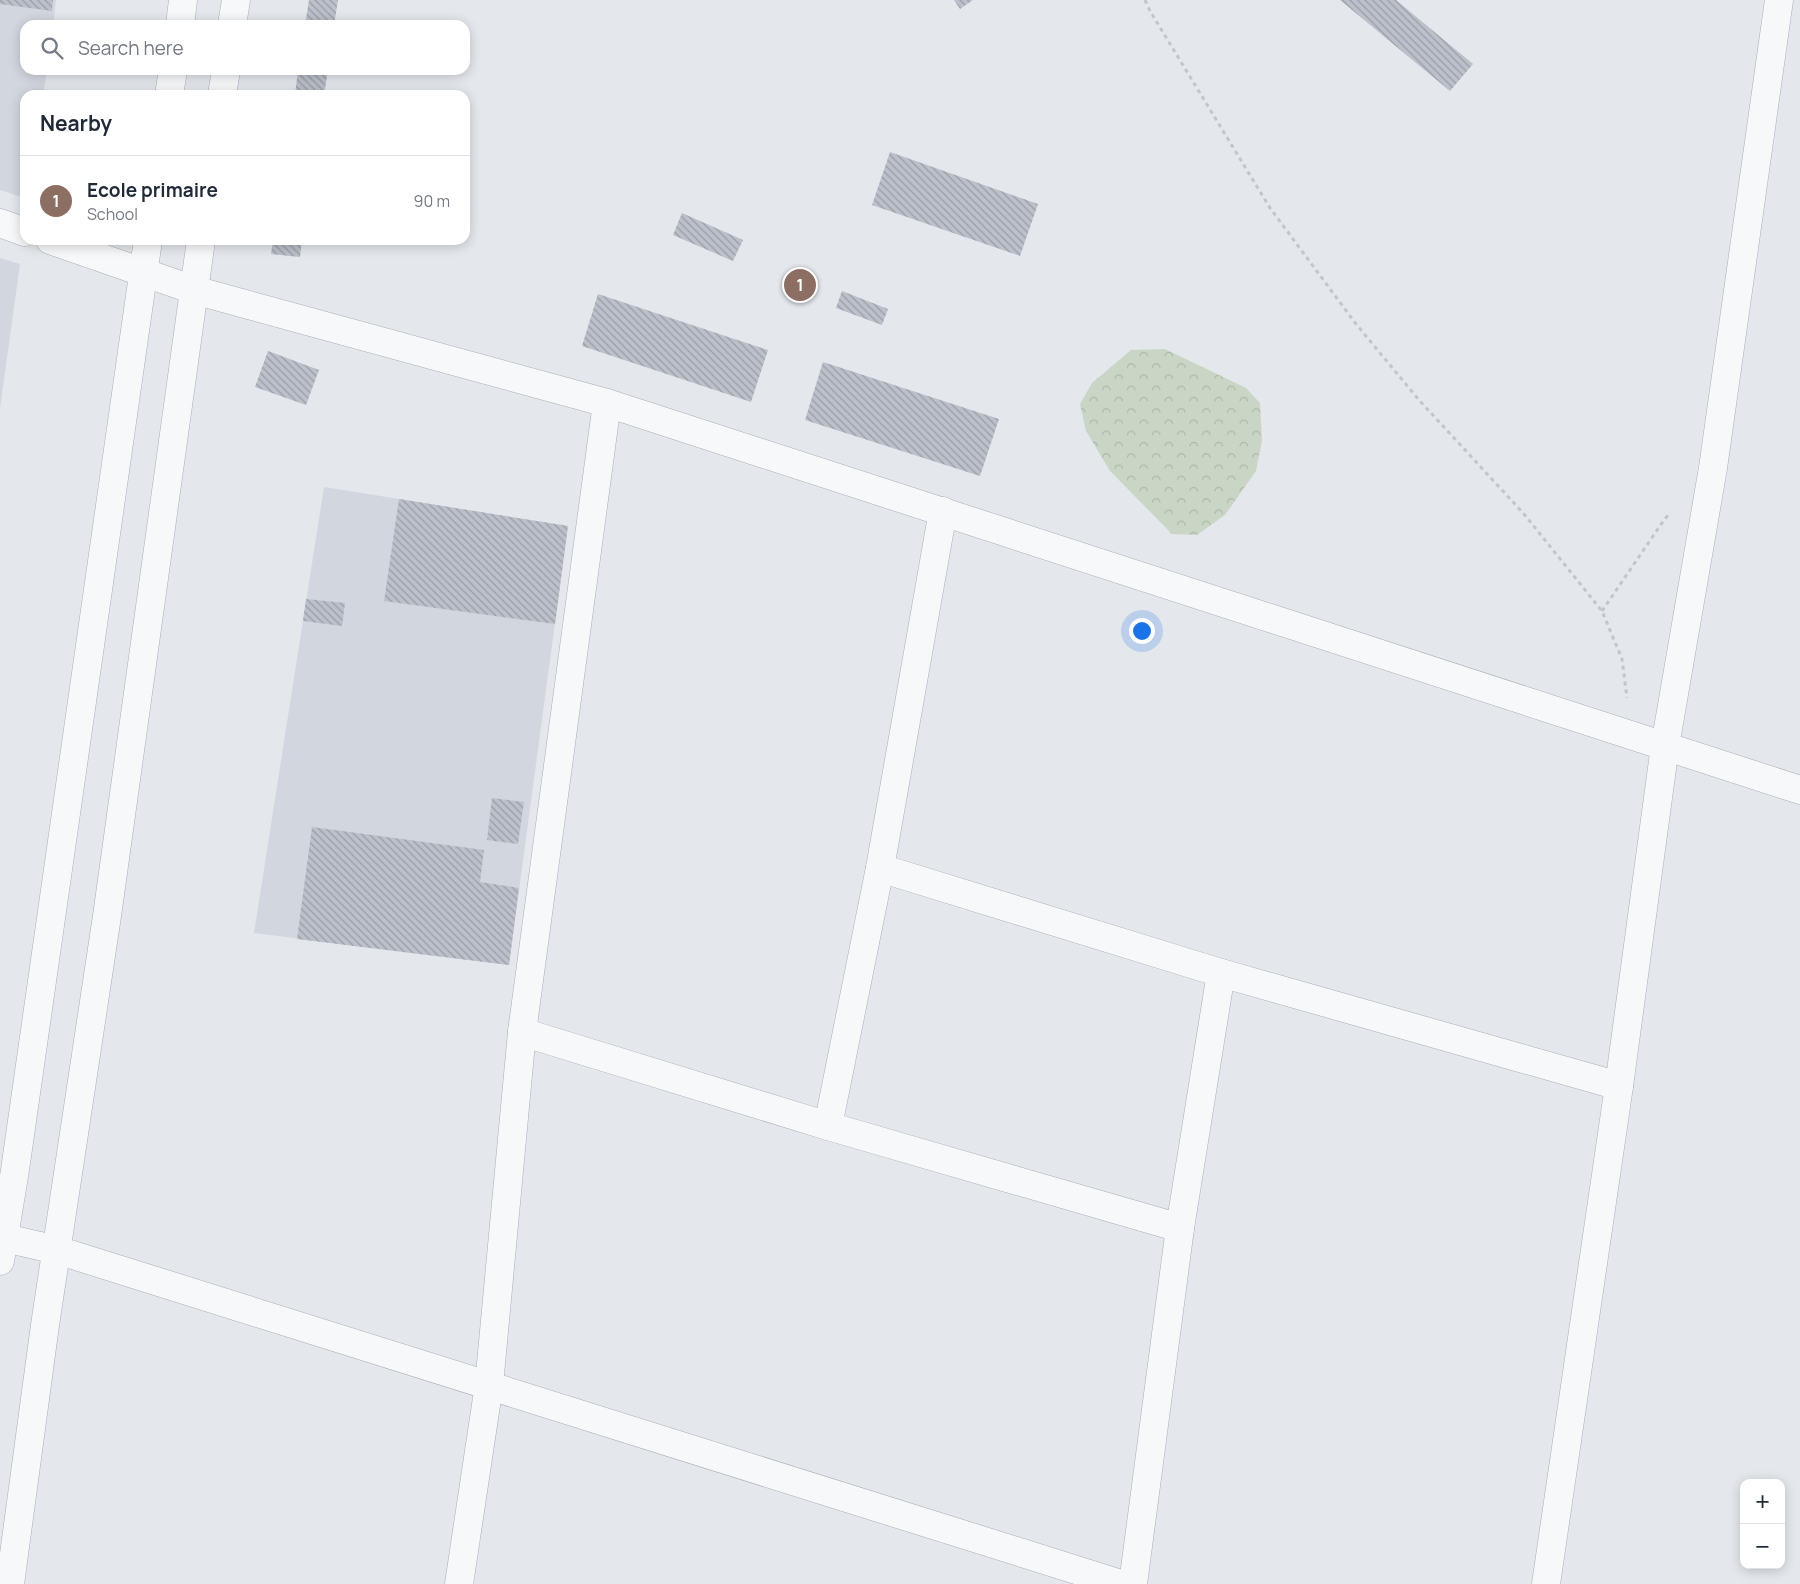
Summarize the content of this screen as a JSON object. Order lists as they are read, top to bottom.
{
  "page": {
    "search": "Search here",
    "heading": "Nearby",
    "list": [
      {
        "mark": "1",
        "name": "Ecole primaire",
        "note": "School",
        "value": "90 m"
      }
    ],
    "pins": "1",
    "map_buttons": ["+", "−"]
  }
}
